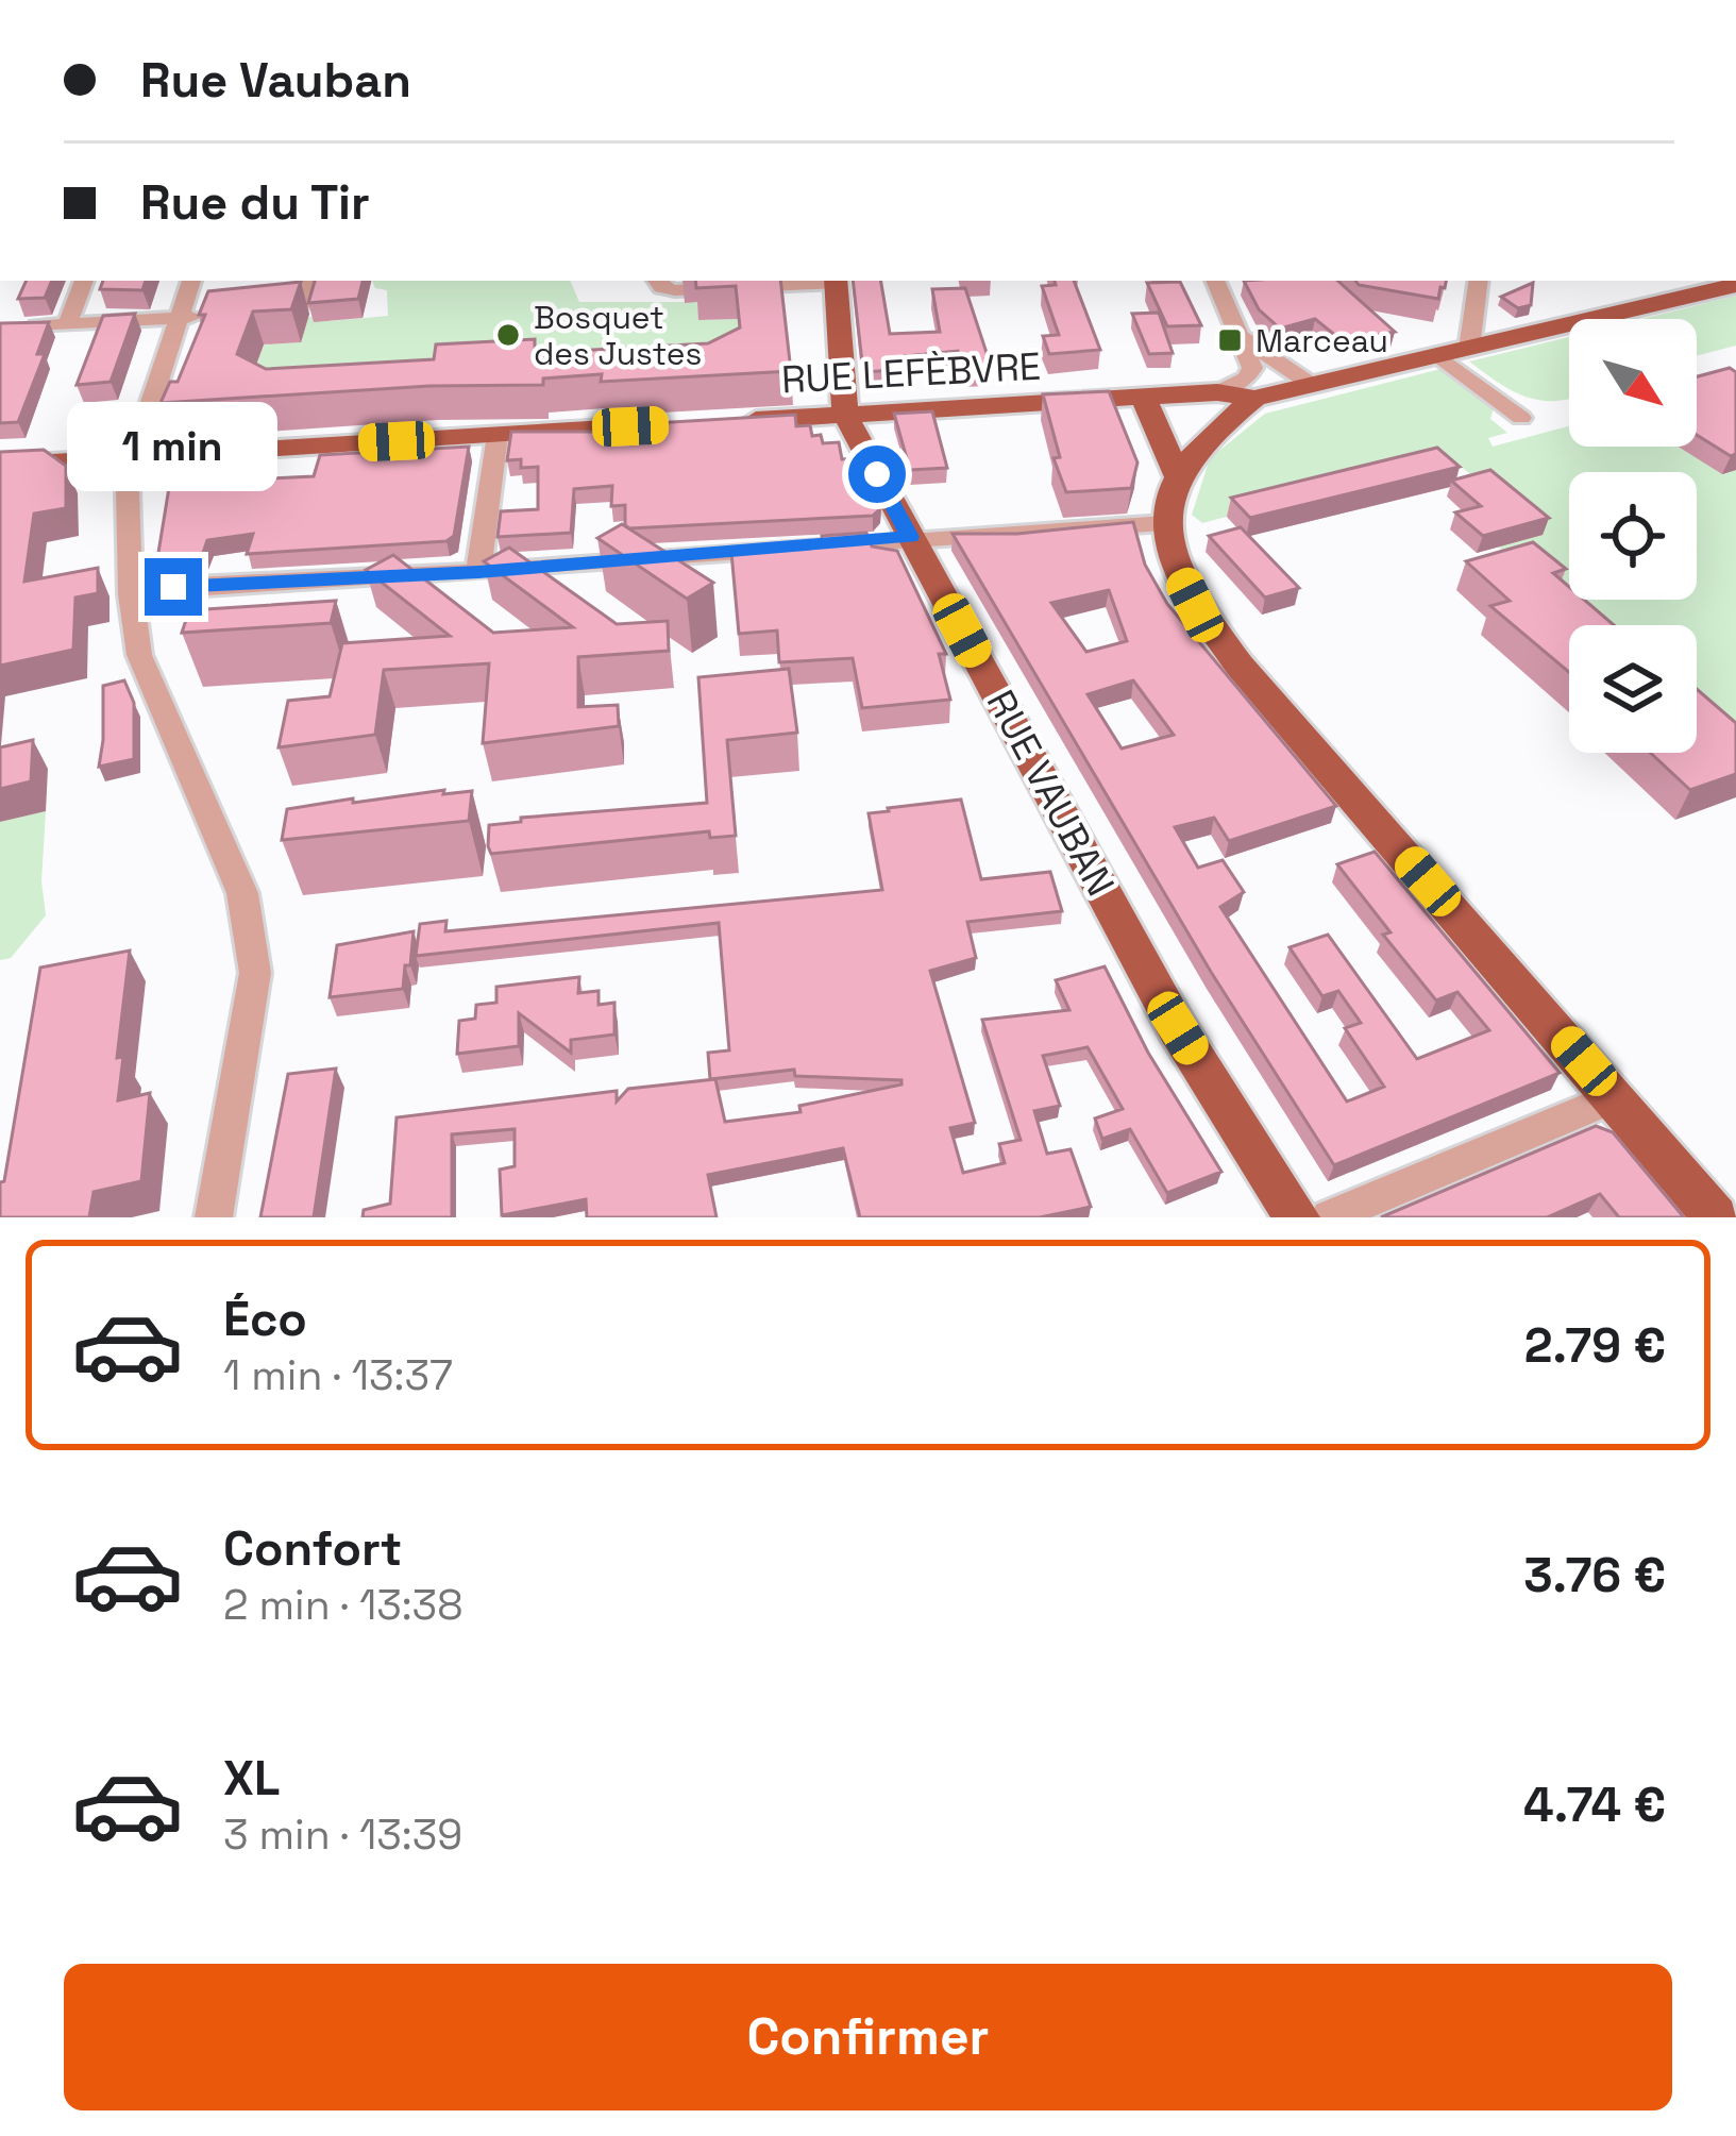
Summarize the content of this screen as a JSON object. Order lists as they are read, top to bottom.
{
  "streets": {
    "main road": ["RUE LEFÈBVRE", "RUE VAUBAN"]
  },
  "crossings": [
    ["RUE LEFÈBVRE", "RUE VAUBAN"]
  ],
  "places": {
    "other": ["Bosquet des Justes"],
    "transit": ["Marceau"]
  },
  "north": "bottom right",
  "page": {
    "banner": ["Rue Vauban", "Rue du Tir"],
    "bubble": "1 min",
    "list": [
      {
        "name": "Éco",
        "note": "1 min · 13:37",
        "value": "2.79 €"
      },
      {
        "name": "Confort",
        "note": "2 min · 13:38",
        "value": "3.76 €"
      },
      {
        "name": "XL",
        "note": "3 min · 13:39",
        "value": "4.74 €"
      }
    ],
    "buttons": "Confirmer"
  }
}
